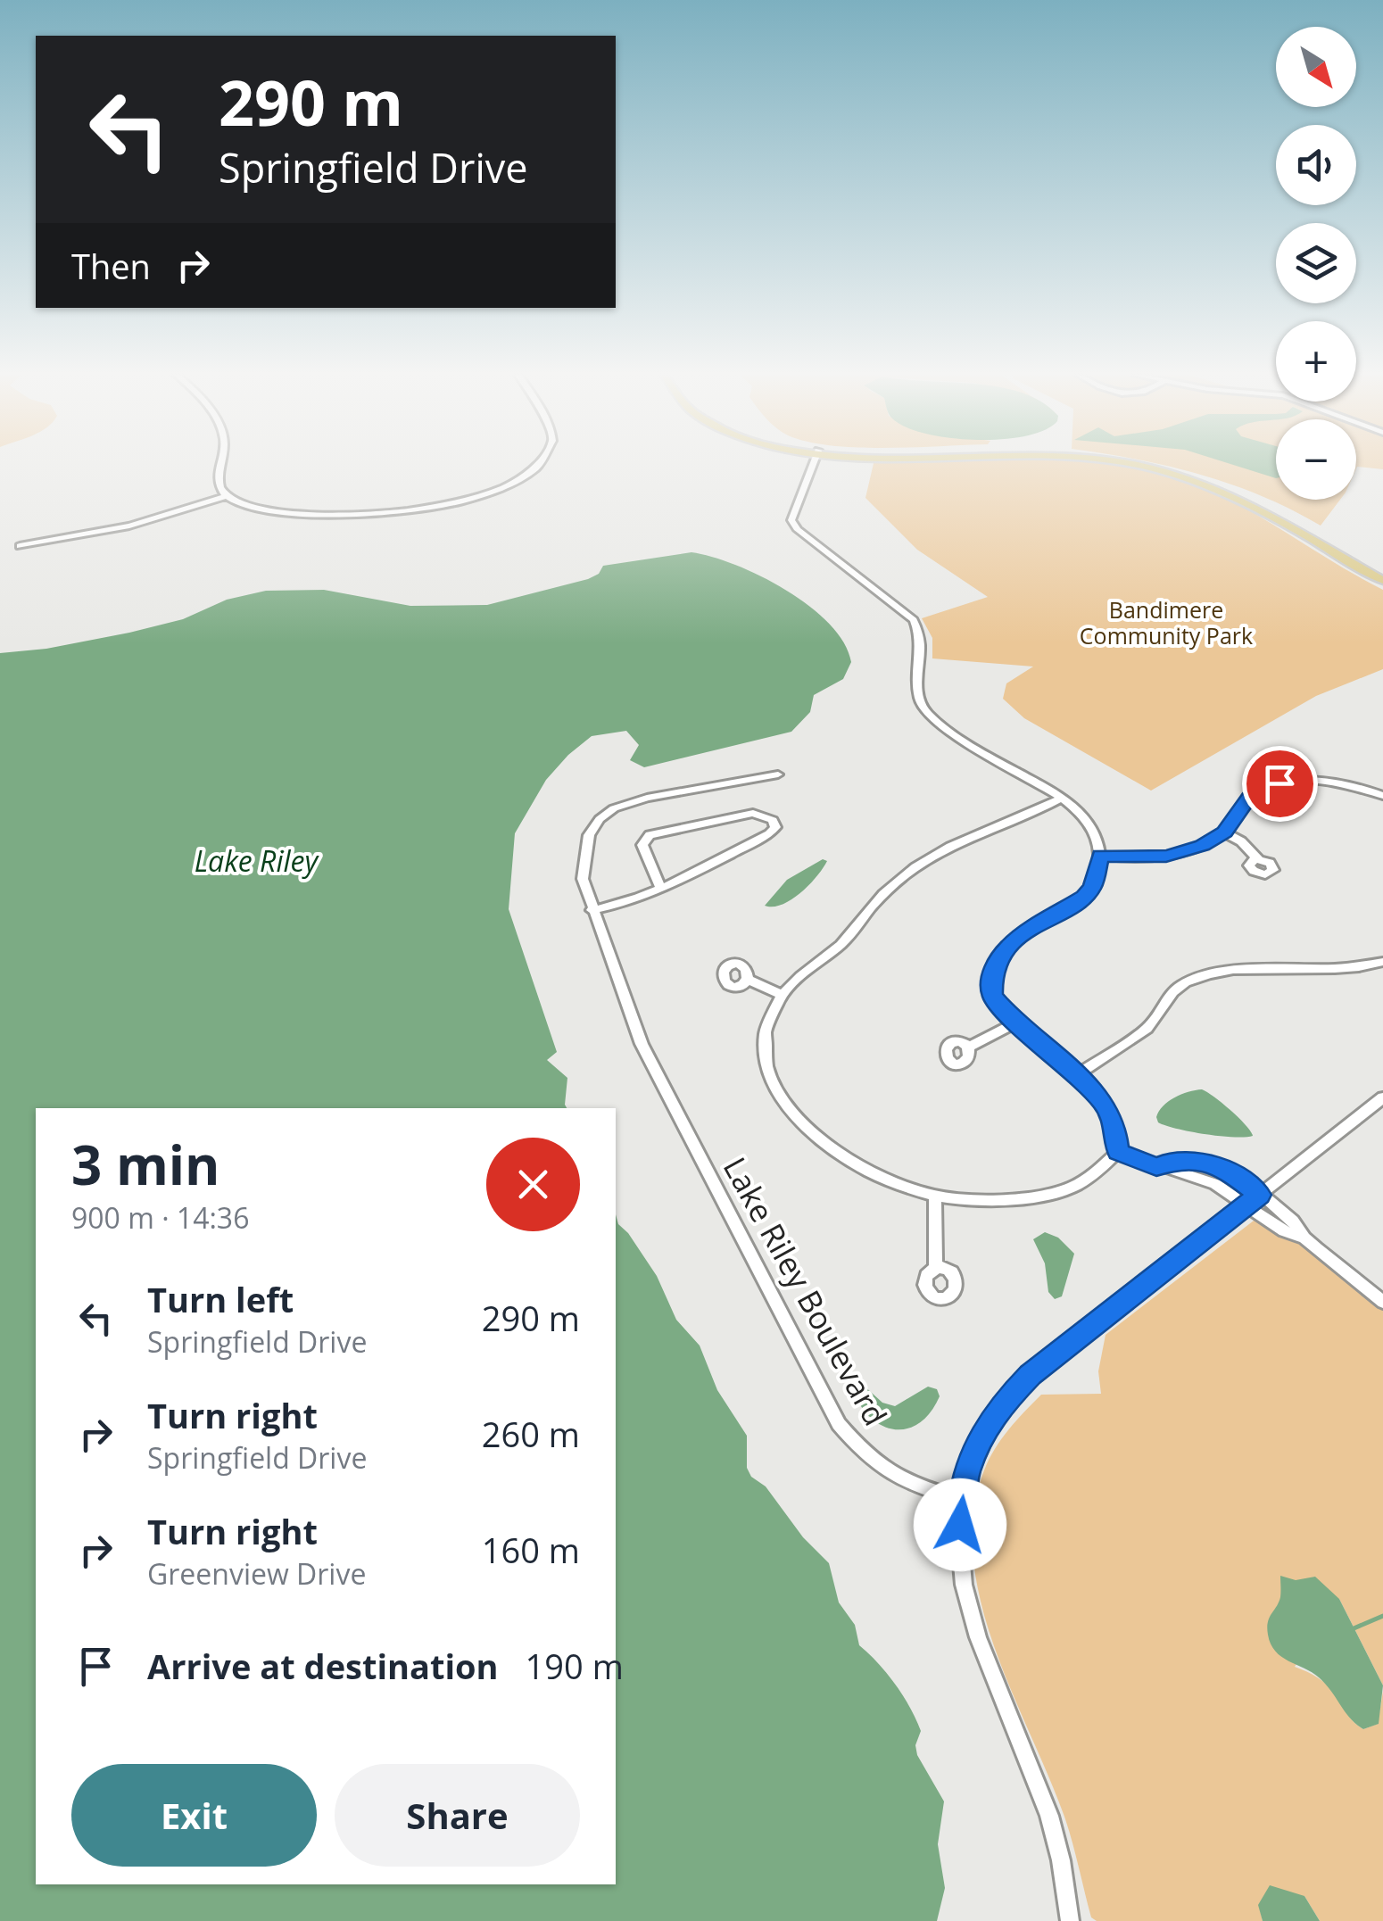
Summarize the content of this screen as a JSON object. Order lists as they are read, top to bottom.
{
  "streets": {
    "street": ["Lake Riley Boulevard"]
  },
  "water": ["Lake Riley"],
  "parks": ["Bandimere Community Park"],
  "north": "bottom right",
  "page": {
    "map_buttons": ["+", "−"],
    "turn": ["290 m", "Springfield Drive"],
    "then": "Then",
    "heading": ["3 min", "900 m · 14:36"],
    "list": [
      {
        "name": "Turn left",
        "note": "Springfield Drive",
        "value": "290 m"
      },
      {
        "name": "Turn right",
        "note": "Springfield Drive",
        "value": "260 m"
      },
      {
        "name": "Turn right",
        "note": "Greenview Drive",
        "value": "160 m"
      },
      {
        "name": "Arrive at destination",
        "value": "190 m"
      }
    ],
    "buttons": ["Exit", "Share"]
  }
}
